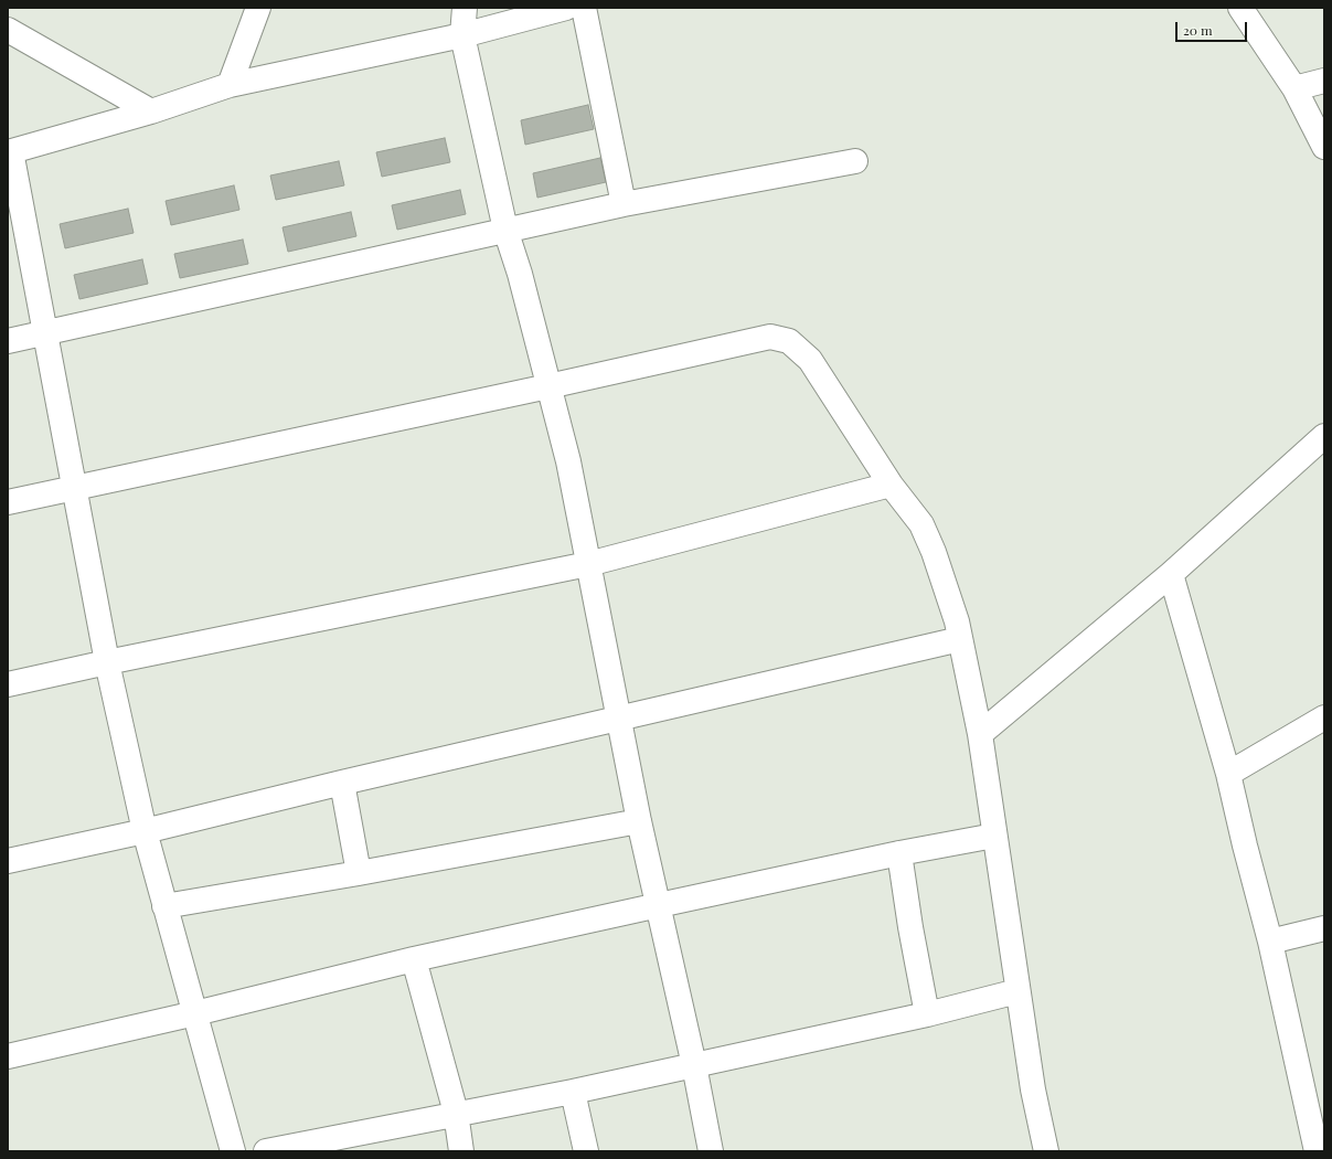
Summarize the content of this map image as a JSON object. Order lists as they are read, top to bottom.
{
  "scale_bar": "20 m"
}
